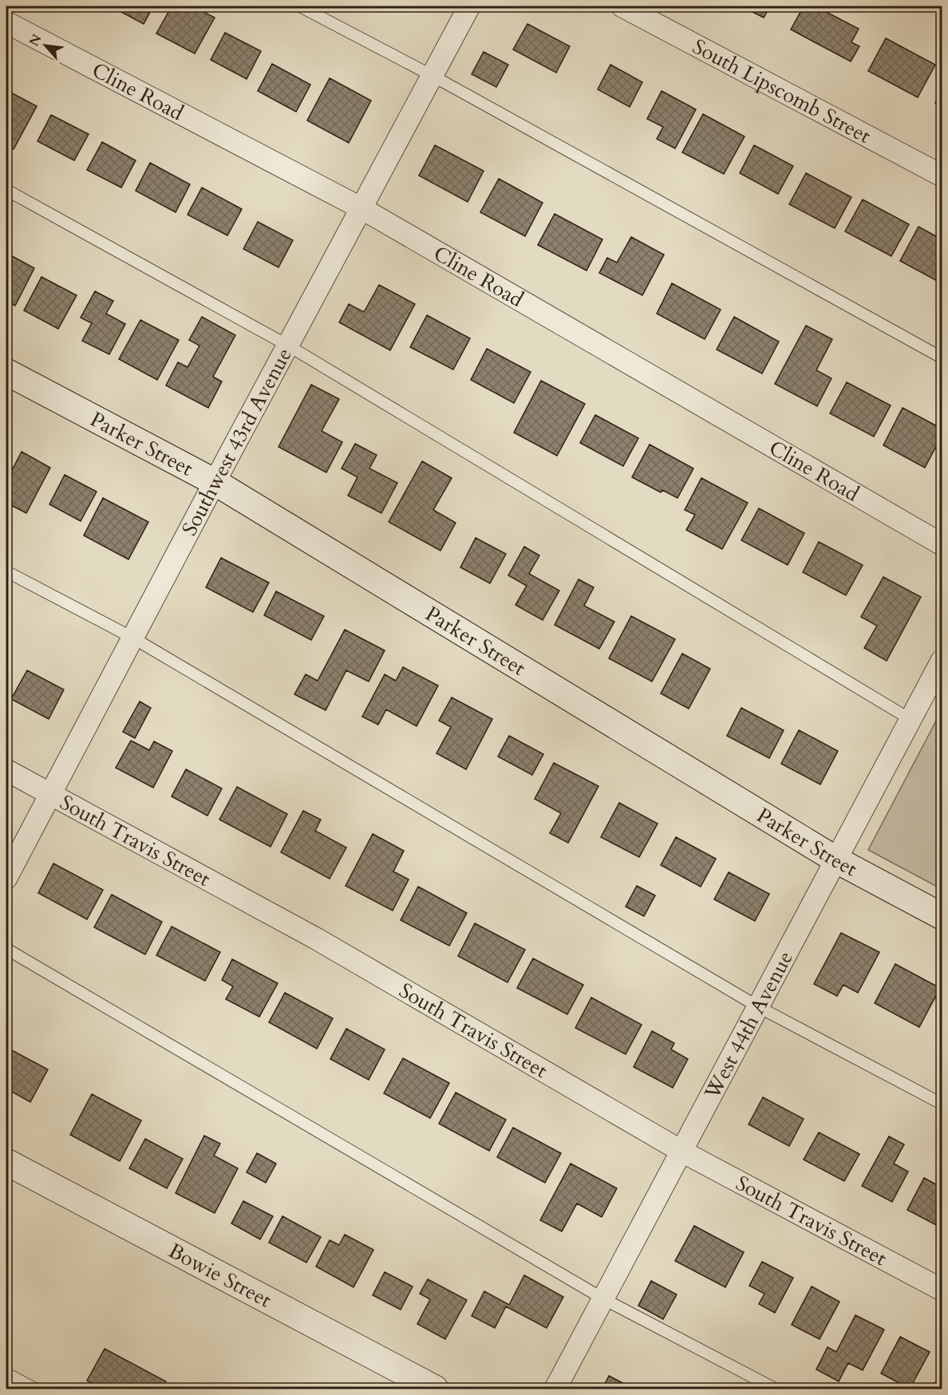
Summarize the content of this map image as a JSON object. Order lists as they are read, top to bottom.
{
  "streets": {
    "main road": ["Parker Street", "Bowie Street"],
    "street": [
      "Cline Road",
      "South Lipscomb Street",
      "Southwest 43rd Avenue",
      "South Travis Street",
      "West 44th Avenue"
    ]
  },
  "crossings": [
    ["Cline Road", "Southwest 43rd Avenue"],
    ["Southwest 43rd Avenue", "Parker Street"],
    ["Southwest 43rd Avenue", "South Travis Street"],
    ["Parker Street", "West 44th Avenue"],
    ["South Travis Street", "West 44th Avenue"]
  ],
  "north": "top left"
}
